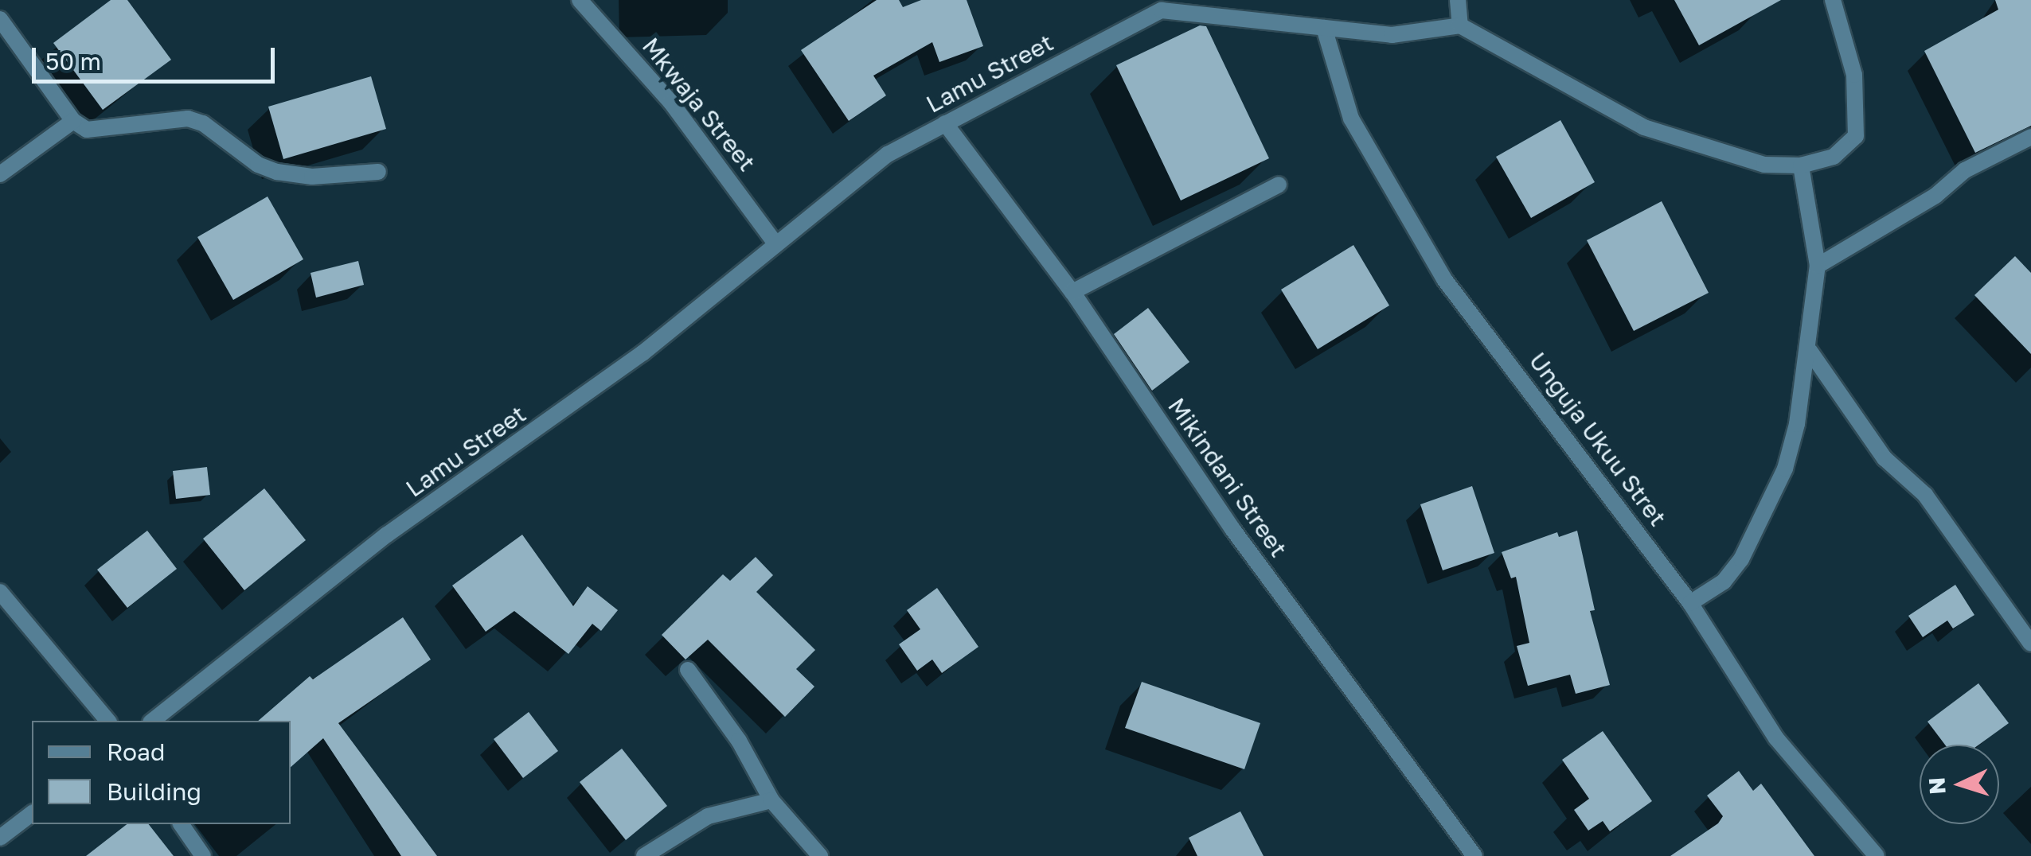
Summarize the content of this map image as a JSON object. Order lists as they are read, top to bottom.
{
  "streets": {
    "street": [
      "Lamu Street",
      "Mkwaja Street",
      "Unguja Ukuu Stret",
      "Mikindani Street"
    ]
  },
  "crossings": [
    ["Lamu Street", "Mkwaja Street"],
    ["Lamu Street", "Unguja Ukuu Stret"],
    ["Lamu Street", "Mikindani Street"]
  ],
  "legend": ["Road", "Building"],
  "scale_bar": "50 m",
  "north": "left"
}
